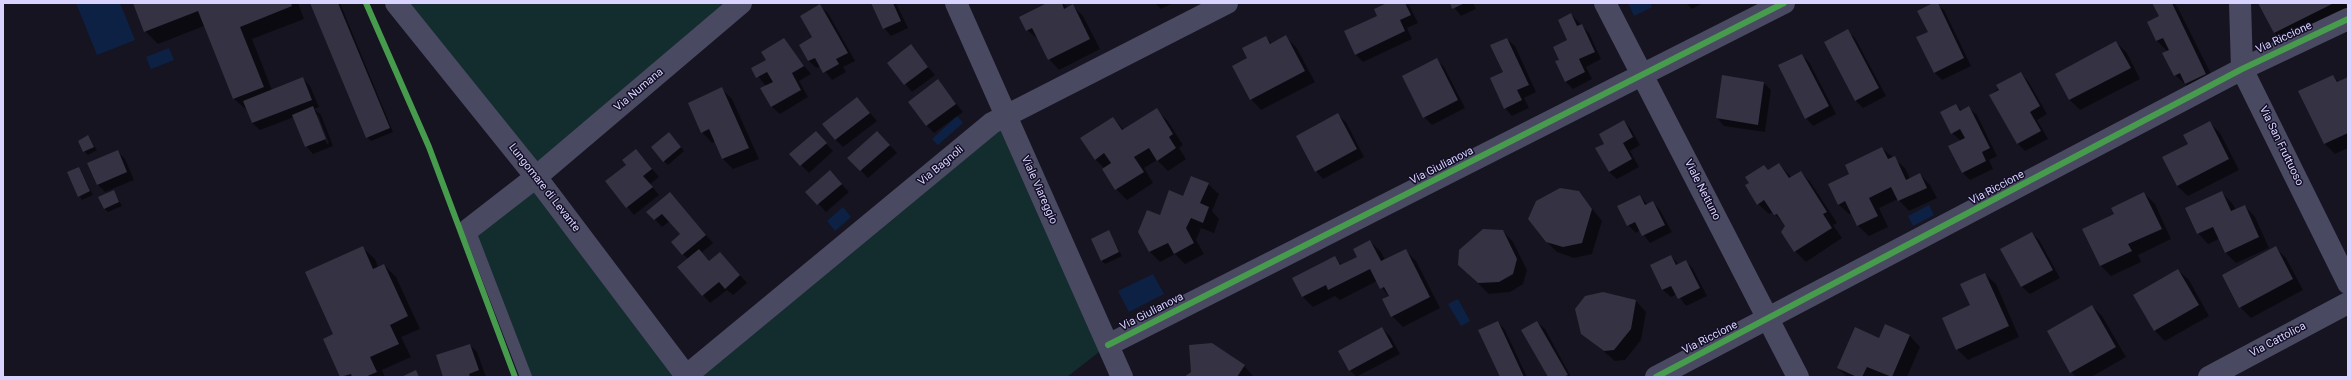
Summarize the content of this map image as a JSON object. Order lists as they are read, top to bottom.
{
  "streets": {
    "street": [
      "Via Riccione",
      "Via Numana",
      "Via San Fruttuoso",
      "Via Bagnoli",
      "Via Giulianova",
      "Lungomare di Levante",
      "Viale Viareggio",
      "Viale Nettuno",
      "Via Cattolica"
    ]
  },
  "crossings": [
    ["Via Riccione", "Via San Fruttuoso"],
    ["Via Riccione", "Viale Nettuno"],
    ["Via Numana", "Lungomare di Levante"],
    ["Via Bagnoli", "Lungomare di Levante"],
    ["Via Bagnoli", "Viale Viareggio"],
    ["Via Giulianova", "Viale Viareggio"],
    ["Via Giulianova", "Viale Nettuno"]
  ]
}
